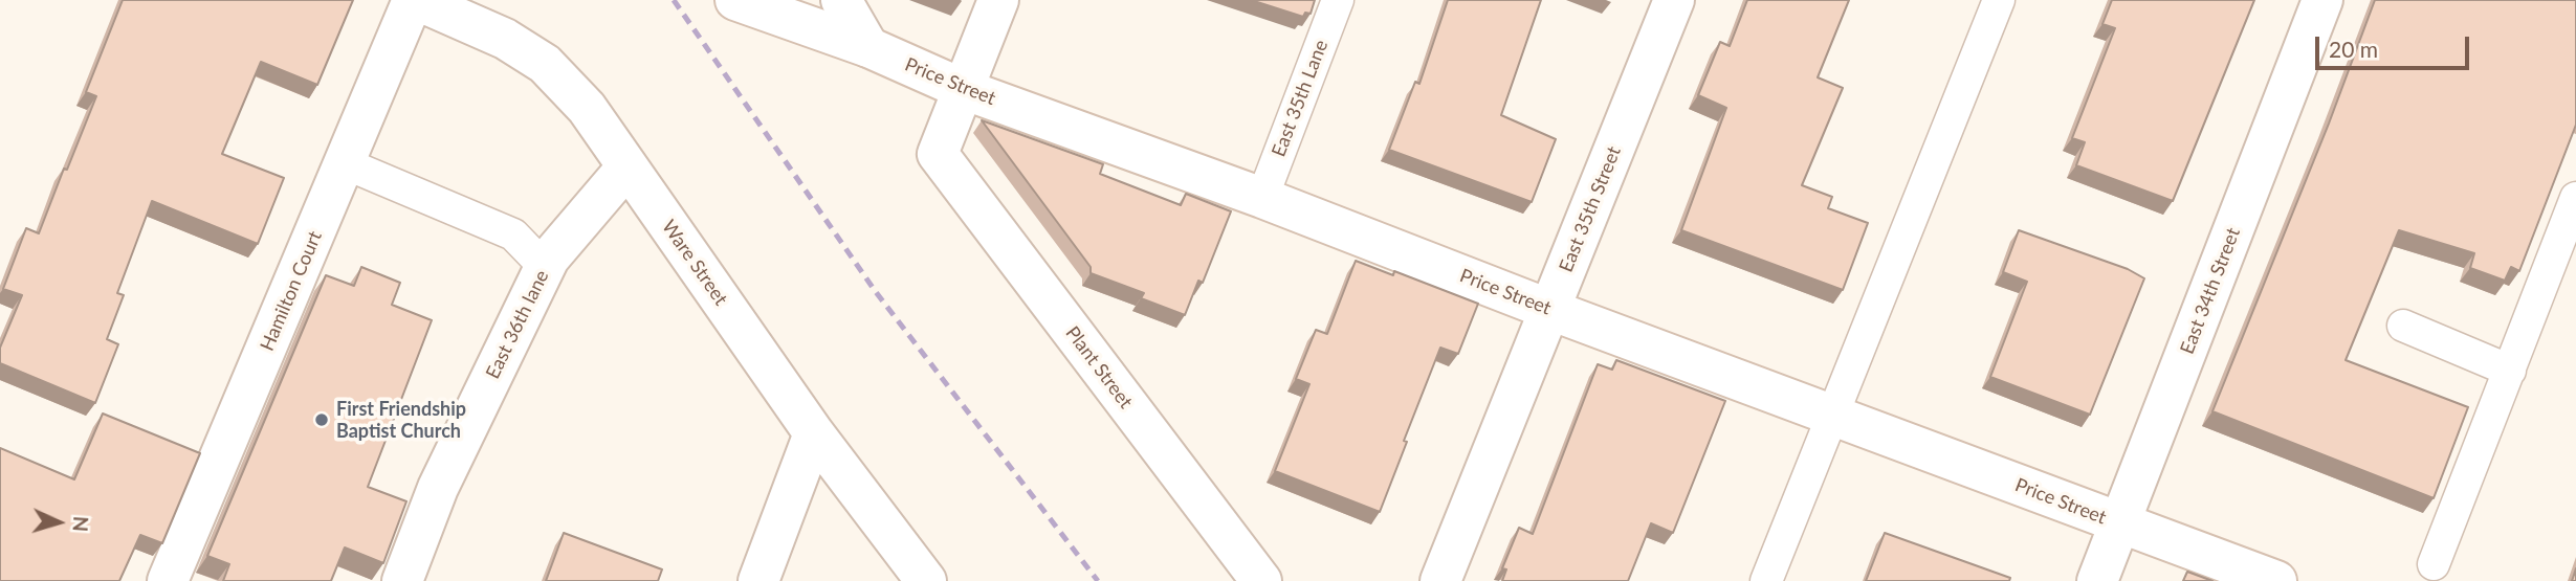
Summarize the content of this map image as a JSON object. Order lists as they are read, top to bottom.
{
  "streets": {
    "street": [
      "Price Street",
      "East 35th Street",
      "Ware Street",
      "Hamilton Court",
      "East 34th Street",
      "East 36th lane",
      "Plant Street"
    ],
    "lane": ["East 35th Lane"]
  },
  "crossings": [
    ["Price Street", "East 35th Lane"],
    ["Price Street", "East 35th Street"],
    ["Price Street", "East 34th Street"],
    ["Price Street", "Plant Street"],
    ["Ware Street", "Hamilton Court"],
    ["Ware Street", "East 36th lane"]
  ],
  "places": ["First Friendship Baptist Church"],
  "scale_bar": "20 m",
  "north": "right"
}
